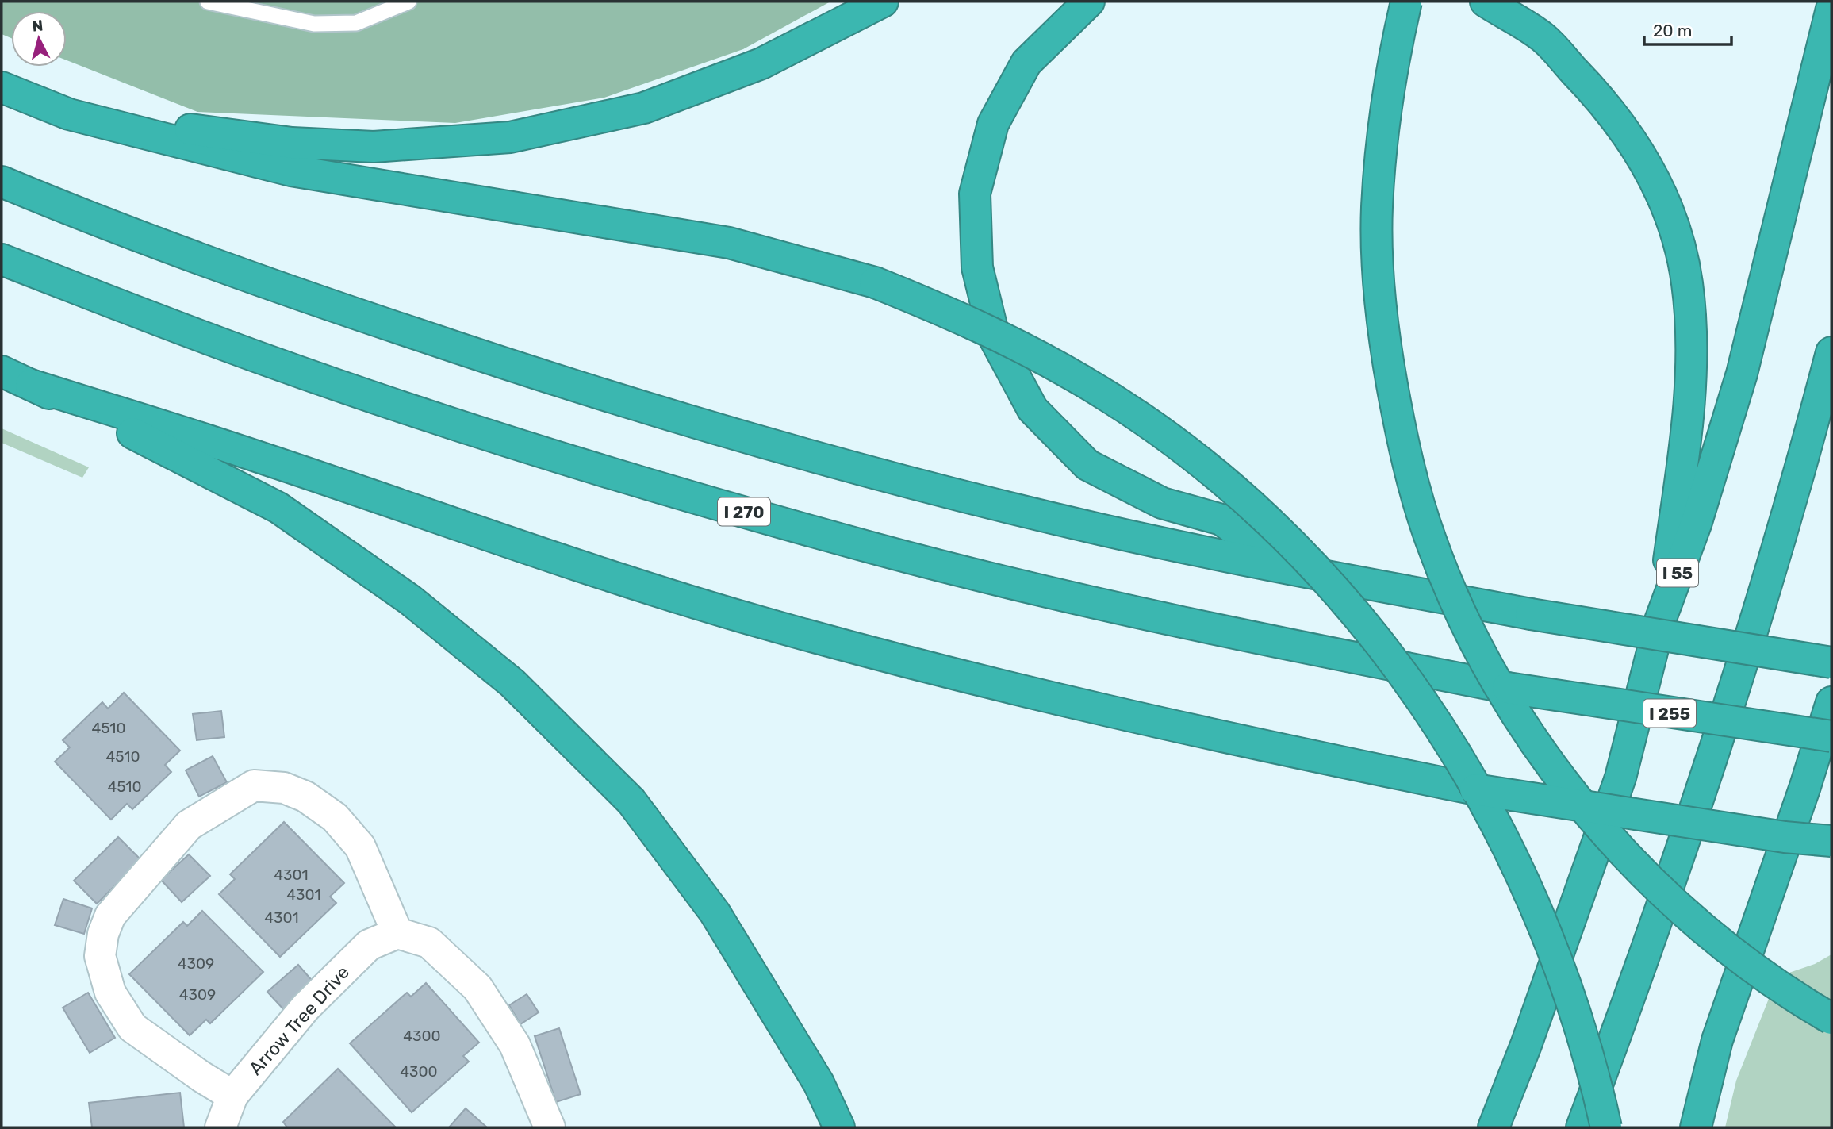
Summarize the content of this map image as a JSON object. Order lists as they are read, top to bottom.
{
  "streets": {
    "highway": ["I 270", "I 55", "I 255"],
    "street": ["Arrow Tree Drive"]
  },
  "crossings": [
    ["I 270", "I 255"]
  ],
  "house_numbers": [
    "4510",
    "4510",
    "4510",
    "4301",
    "4301",
    "4301",
    "4309",
    "4309",
    "4300",
    "4300"
  ],
  "scale_bar": "20 m",
  "north": "top"
}
